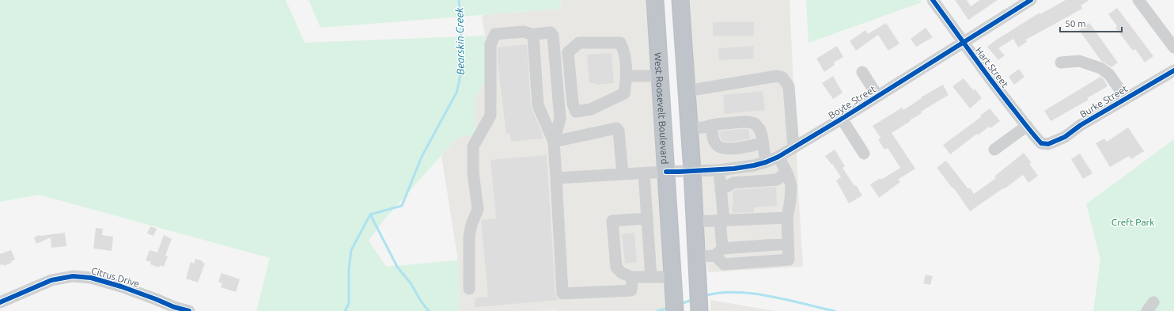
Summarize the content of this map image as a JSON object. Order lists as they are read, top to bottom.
{
  "streets": {
    "highway": ["West Roosevelt Boulevard"],
    "street": [
      "Hart Street",
      "Burke Street",
      "Boyte Street",
      "Citrus Drive"
    ]
  },
  "crossings": [
    ["Hart Street", "Burke Street"],
    ["Hart Street", "Boyte Street"],
    ["Boyte Street", "West Roosevelt Boulevard"]
  ],
  "water": ["Bearskin Creek"],
  "parks": ["Creft Park"],
  "scale_bar": "50 m"
}
